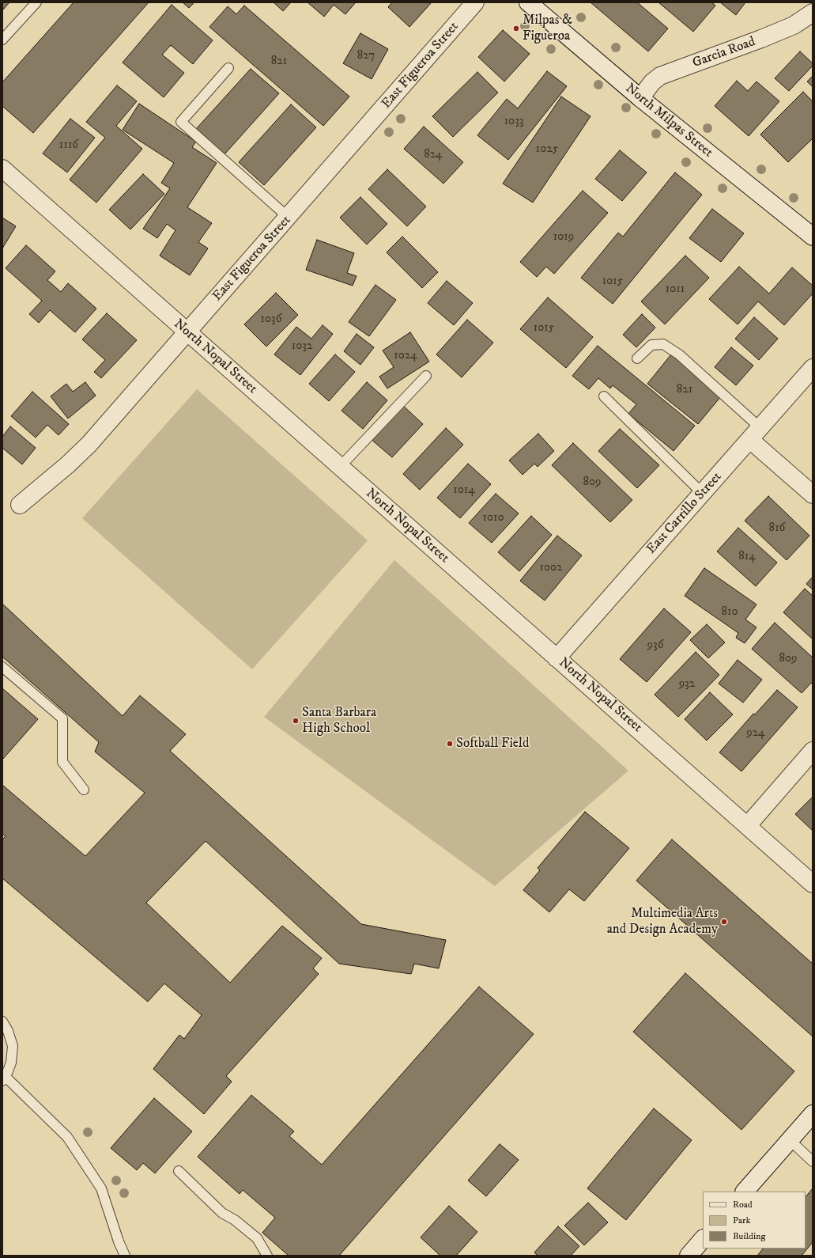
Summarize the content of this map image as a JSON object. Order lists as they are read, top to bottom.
{
  "streets": {
    "street": [
      "Garcia Road",
      "East Figueroa Street",
      "North Milpas Street",
      "North Nopal Street",
      "East Carrillo Street"
    ]
  },
  "crossings": [
    ["Garcia Road", "North Milpas Street"],
    ["East Figueroa Street", "North Nopal Street"],
    ["North Nopal Street", "East Carrillo Street"]
  ],
  "places": [
    "Milpas & Figueroa",
    "Santa Barbara High School",
    "Softball Field",
    "Multimedia Arts and Design Academy"
  ],
  "house_numbers": [
    "827",
    "821",
    "1033",
    "1116",
    "1025",
    "824",
    "1019",
    "1015",
    "1011",
    "1036",
    "1015",
    "1032",
    "1024",
    "821",
    "809",
    "1014",
    "1010",
    "816",
    "814",
    "1002",
    "810",
    "936",
    "809",
    "932",
    "924"
  ],
  "legend": ["Road", "Park", "Building"]
}
